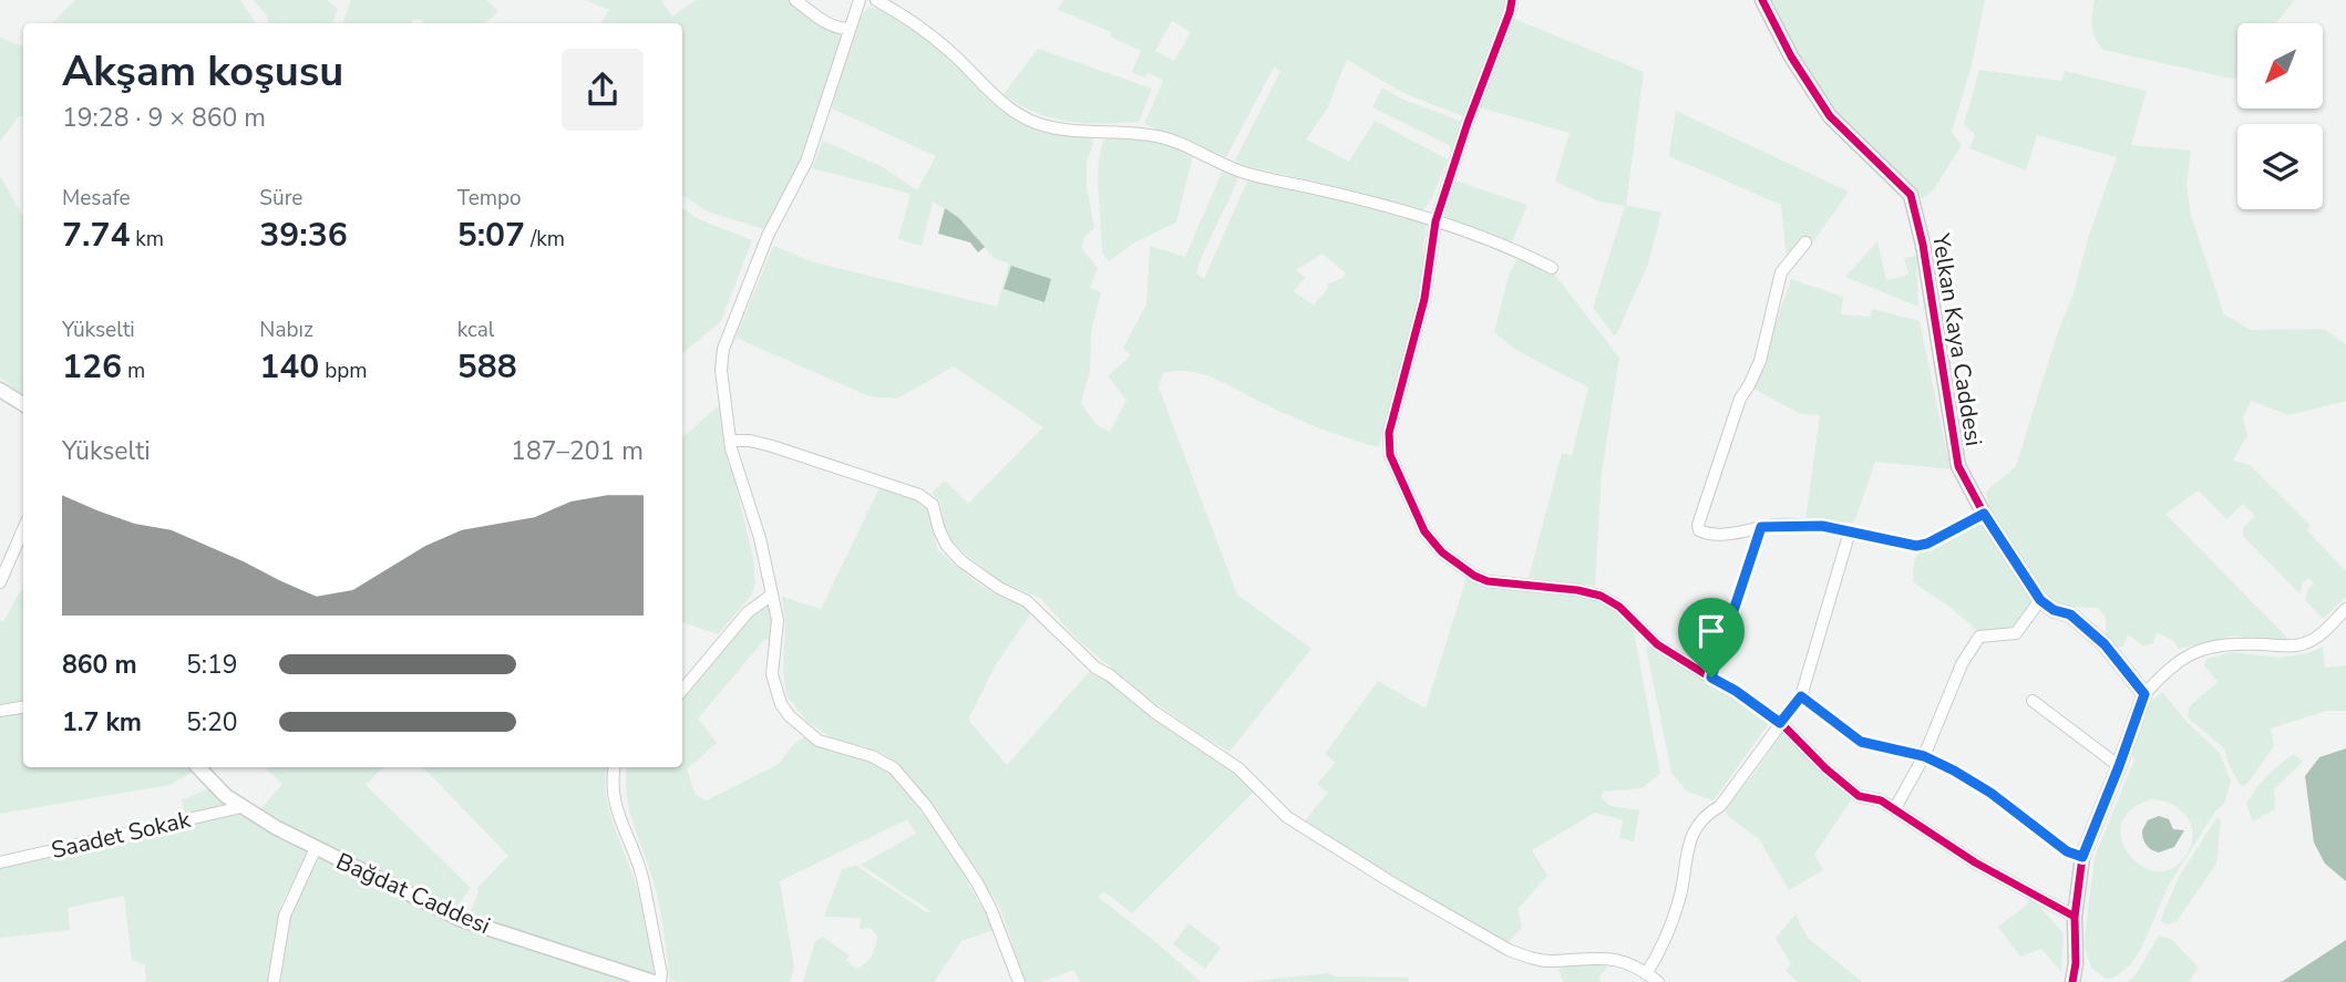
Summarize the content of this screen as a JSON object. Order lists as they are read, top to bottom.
{
  "streets": {
    "street": ["Yelkan Kaya Caddesi", "Saadet Sokak", "Bağdat Caddesi"]
  },
  "crossings": [
    ["Saadet Sokak", "Bağdat Caddesi"]
  ],
  "north": "bottom left",
  "page": {
    "heading": ["Akşam koşusu", "19:28 · 9 × 860 m"],
    "stats": [
      ["Mesafe", "7.74 km"],
      ["Süre", "39:36"],
      ["Tempo", "5:07 /km"],
      ["Yükselti", "126 m"],
      ["Nabız", "140 bpm"],
      ["kcal", "588"]
    ],
    "chart": ["Yükselti", "187–201 m"],
    "list": [
      {
        "name": "860 m",
        "note": "5:19"
      },
      {
        "name": "1.7 km",
        "note": "5:20"
      }
    ]
  }
}
